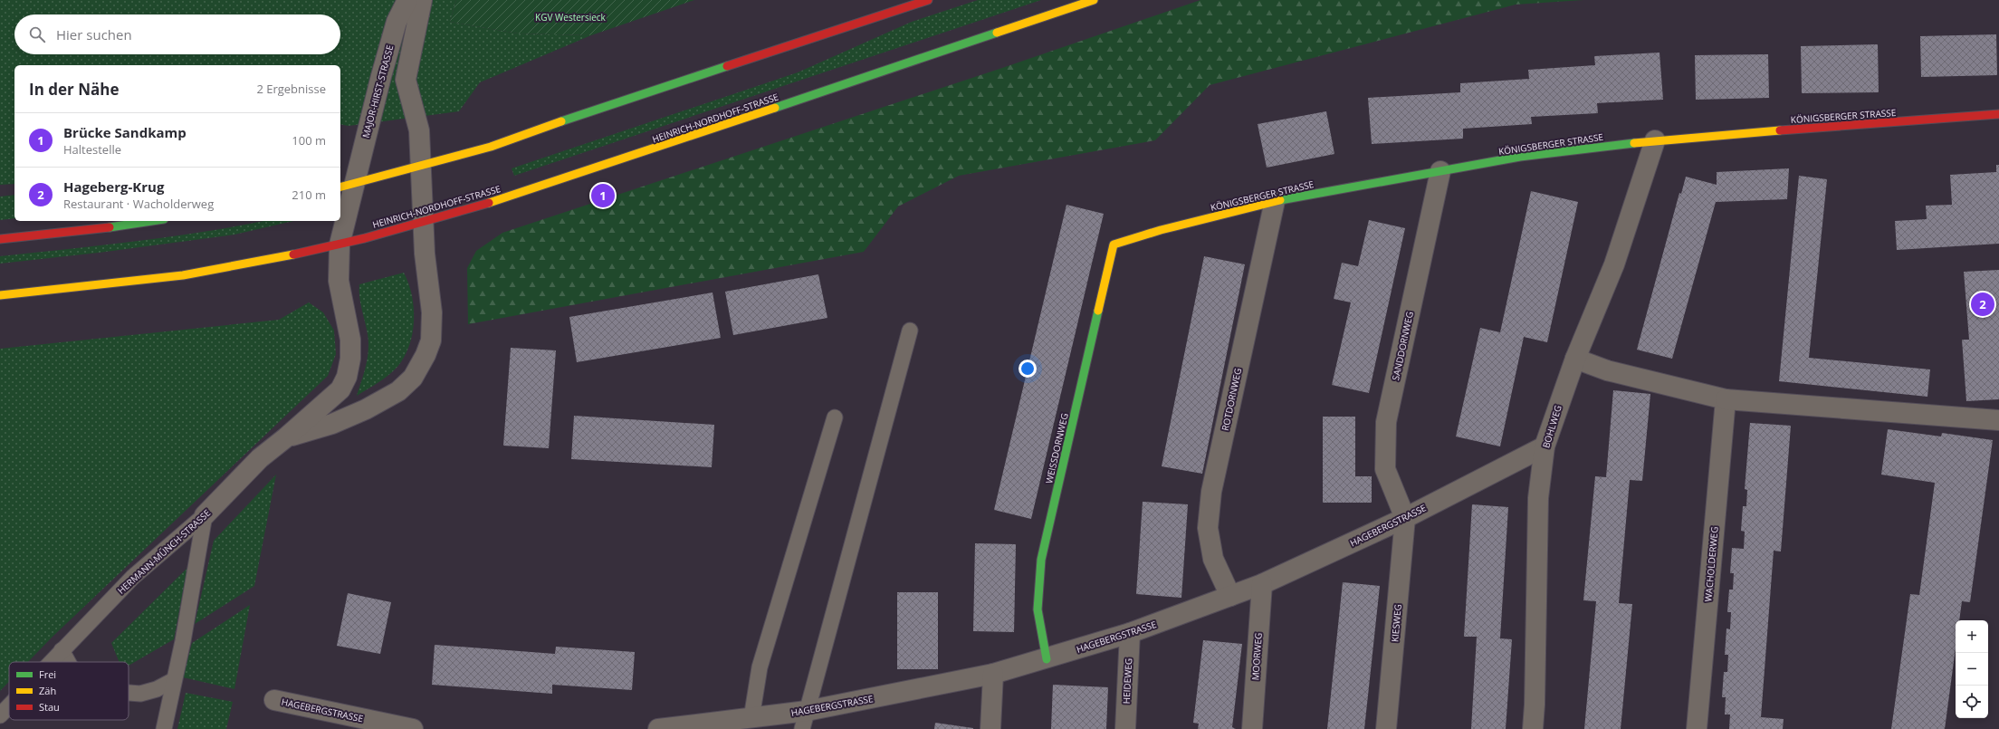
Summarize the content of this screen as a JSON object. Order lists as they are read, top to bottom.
{
  "streets": {
    "main road": ["KÖNIGSBERGER STRASSE", "HEINRICH-NORDHOFF-STRASSE", "WEISSDORNWEG"],
    "street": [
      "MAJOR-HIRST-STRASSE",
      "SANDDORNWEG",
      "ROTDORNWEG",
      "BOHLWEG",
      "HAGEBERGSTRASSE",
      "HERMANN-MÜNCH-STRASSE",
      "WACHOLDERWEG",
      "KIESWEG",
      "MOORWEG",
      "HEIDEWEG"
    ]
  },
  "crossings": [
    ["MAJOR-HIRST-STRASSE", "HERMANN-MÜNCH-STRASSE"],
    ["KÖNIGSBERGER STRASSE", "SANDDORNWEG"],
    ["KÖNIGSBERGER STRASSE", "ROTDORNWEG"],
    ["KÖNIGSBERGER STRASSE", "BOHLWEG"],
    ["KÖNIGSBERGER STRASSE", "WEISSDORNWEG"],
    ["HEINRICH-NORDHOFF-STRASSE", "HERMANN-MÜNCH-STRASSE"],
    ["SANDDORNWEG", "HAGEBERGSTRASSE"],
    ["SANDDORNWEG", "KIESWEG"],
    ["ROTDORNWEG", "HAGEBERGSTRASSE"],
    ["BOHLWEG", "HAGEBERGSTRASSE"],
    ["WEISSDORNWEG", "HAGEBERGSTRASSE"],
    ["HAGEBERGSTRASSE", "KIESWEG"],
    ["HAGEBERGSTRASSE", "MOORWEG"],
    ["HAGEBERGSTRASSE", "HEIDEWEG"]
  ],
  "parks": ["KGV Westersieck"],
  "legend": ["Frei", "Zäh", "Stau"],
  "page": {
    "search": "Hier suchen",
    "heading": ["In der Nähe", "2 Ergebnisse"],
    "list": [
      {
        "mark": "1",
        "name": "Brücke Sandkamp",
        "note": "Haltestelle",
        "value": "100 m"
      },
      {
        "mark": "2",
        "name": "Hageberg-Krug",
        "note": "Restaurant · Wacholderweg",
        "value": "210 m"
      }
    ],
    "pins": ["1", "2"],
    "map_buttons": ["+", "−"]
  }
}
